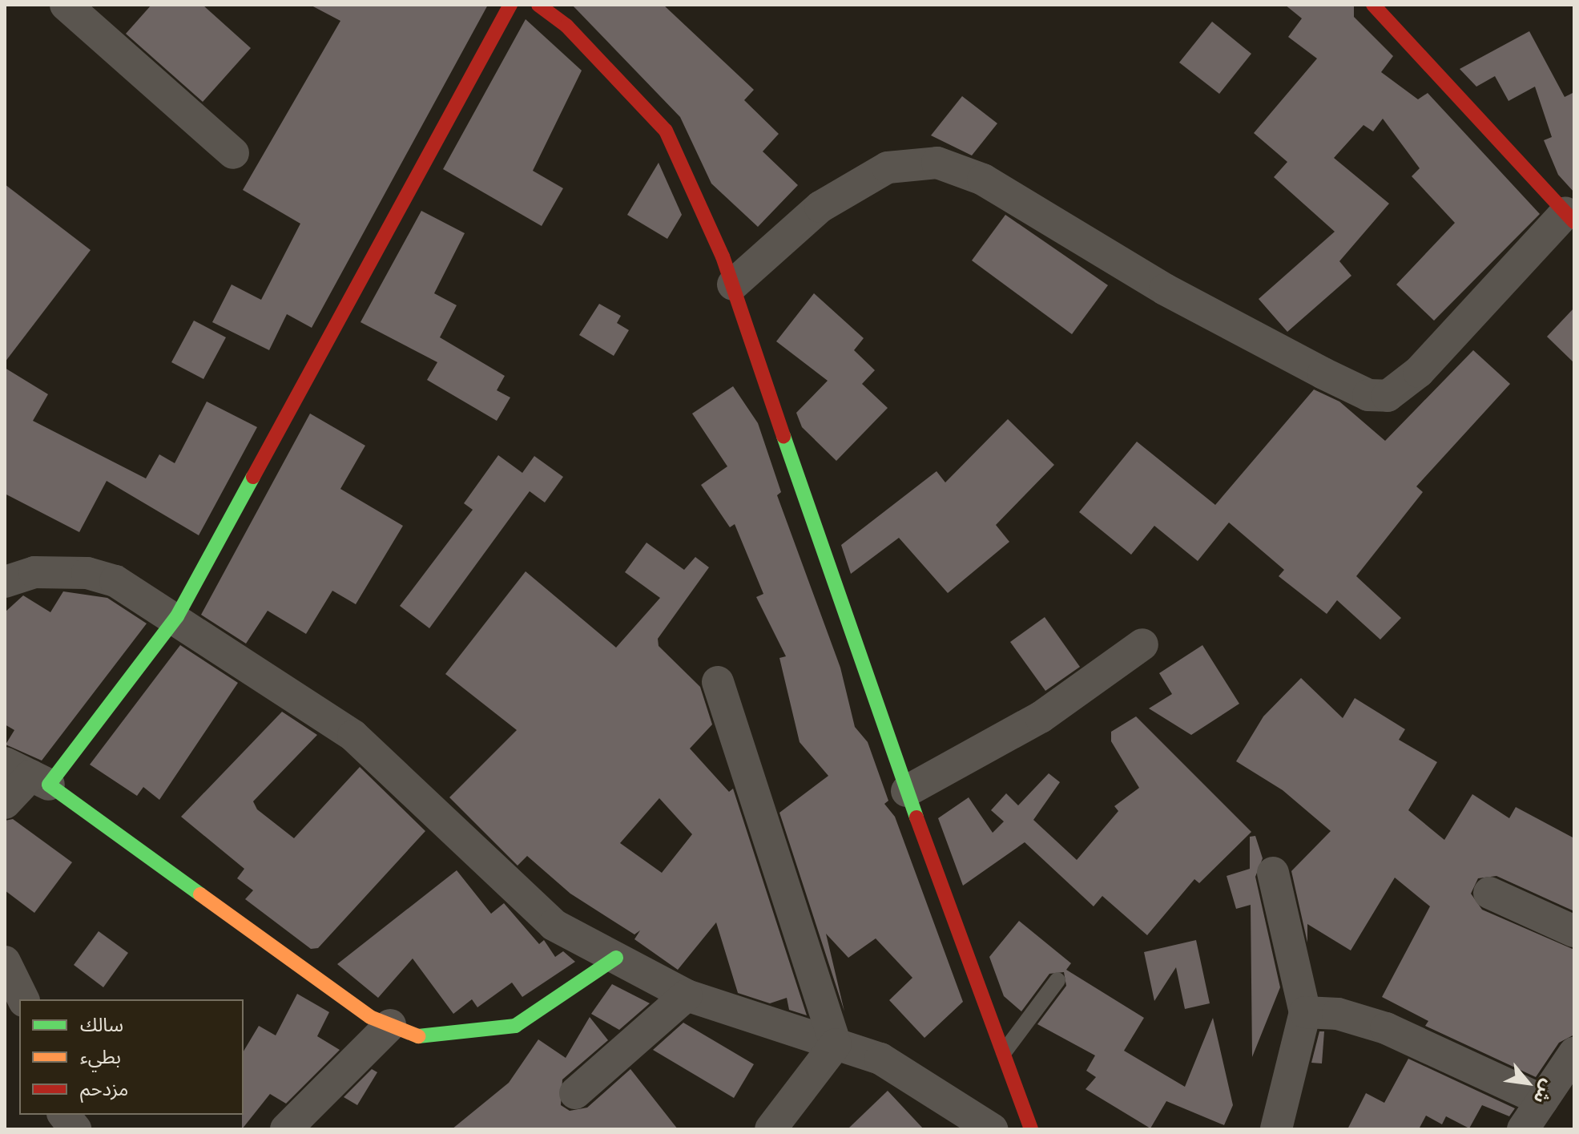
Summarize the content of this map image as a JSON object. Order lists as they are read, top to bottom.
{
  "legend": ["سالك", "بطيء", "مزدحم"],
  "north": "bottom right"
}
